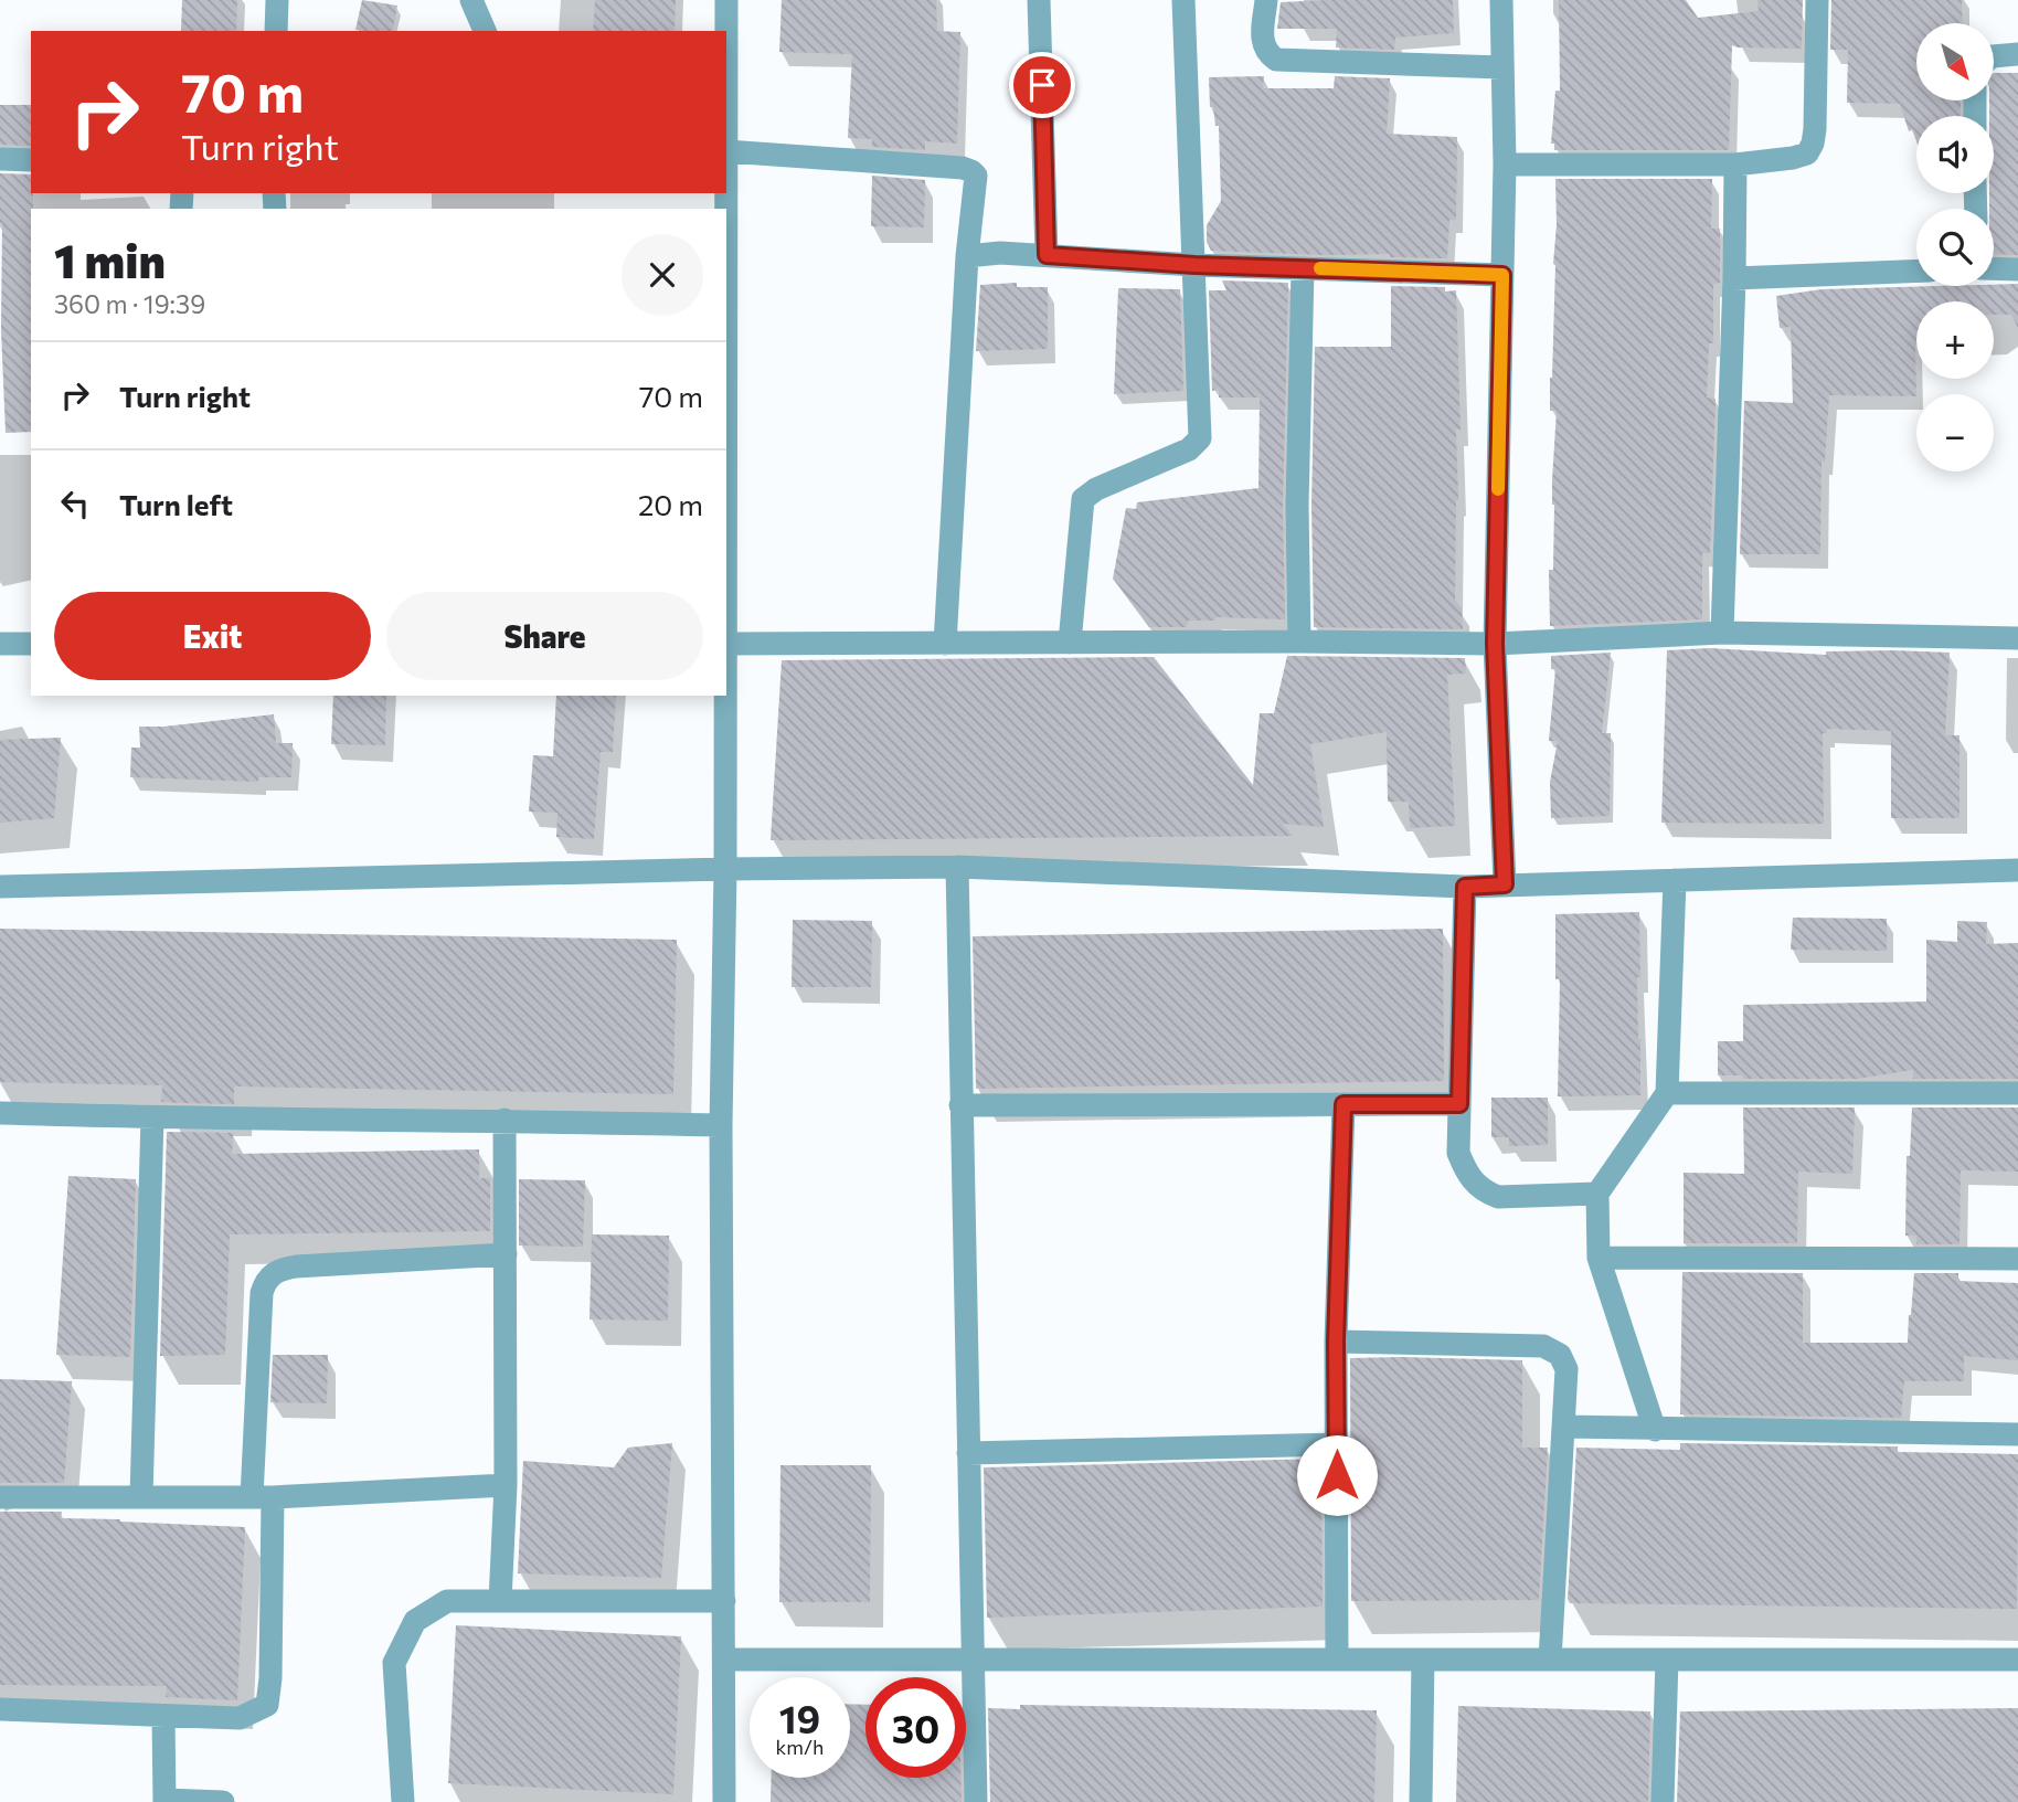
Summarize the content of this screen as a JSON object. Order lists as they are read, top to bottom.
{
  "north": "bottom right",
  "page": {
    "map_buttons": ["+", "−"],
    "turn": ["70 m", "Turn right"],
    "heading": ["1 min", "360 m · 19:39"],
    "list": [
      {
        "name": "Turn right",
        "value": "70 m"
      },
      {
        "name": "Turn left",
        "value": "20 m"
      }
    ],
    "buttons": ["Exit", "Share"],
    "speed": "19 km/h",
    "limit": "30"
  }
}
